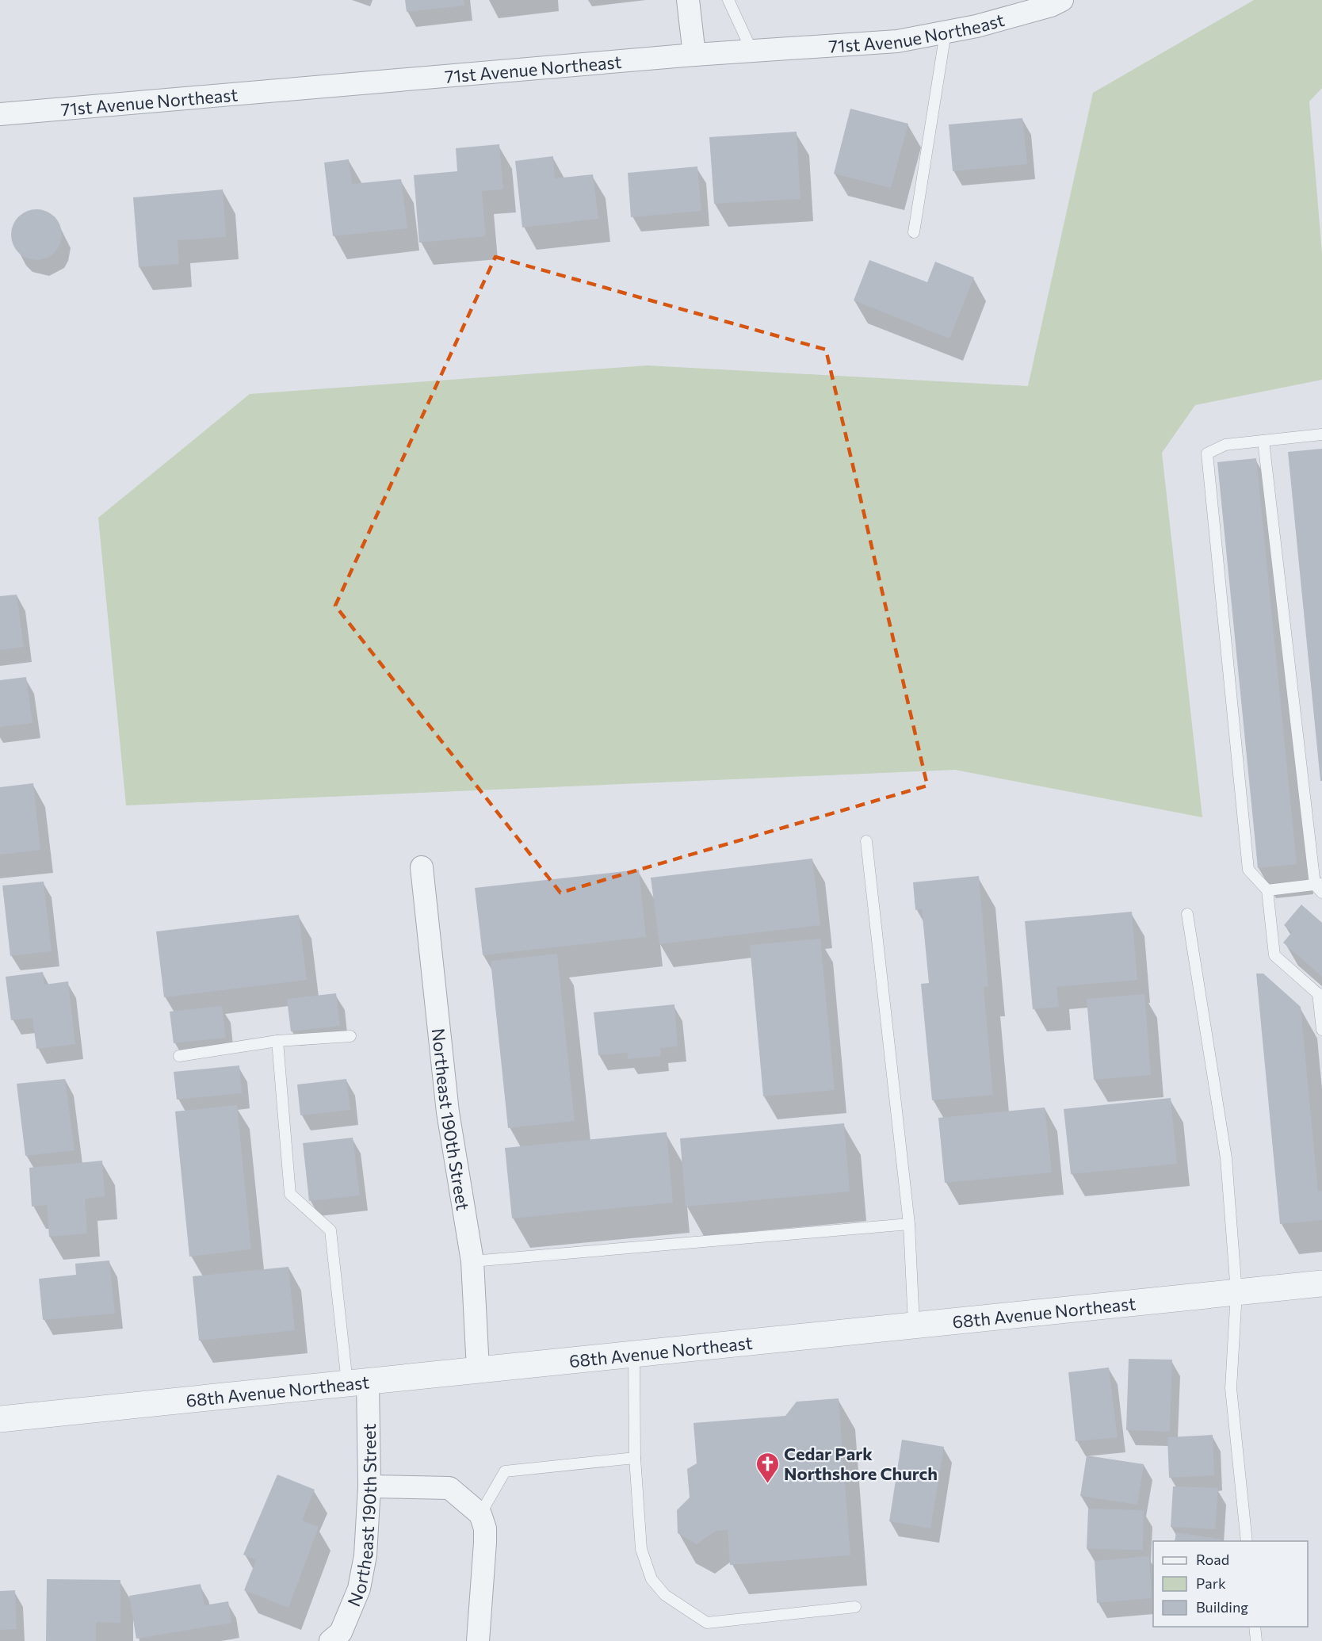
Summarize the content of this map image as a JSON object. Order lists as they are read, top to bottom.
{
  "streets": {
    "street": ["71st Avenue Northeast", "Northeast 190th Street", "68th Avenue Northeast"]
  },
  "crossings": [
    ["Northeast 190th Street", "68th Avenue Northeast"]
  ],
  "places": {
    "church": ["Cedar Park Northshore Church"]
  },
  "legend": ["Road", "Park", "Building"]
}
